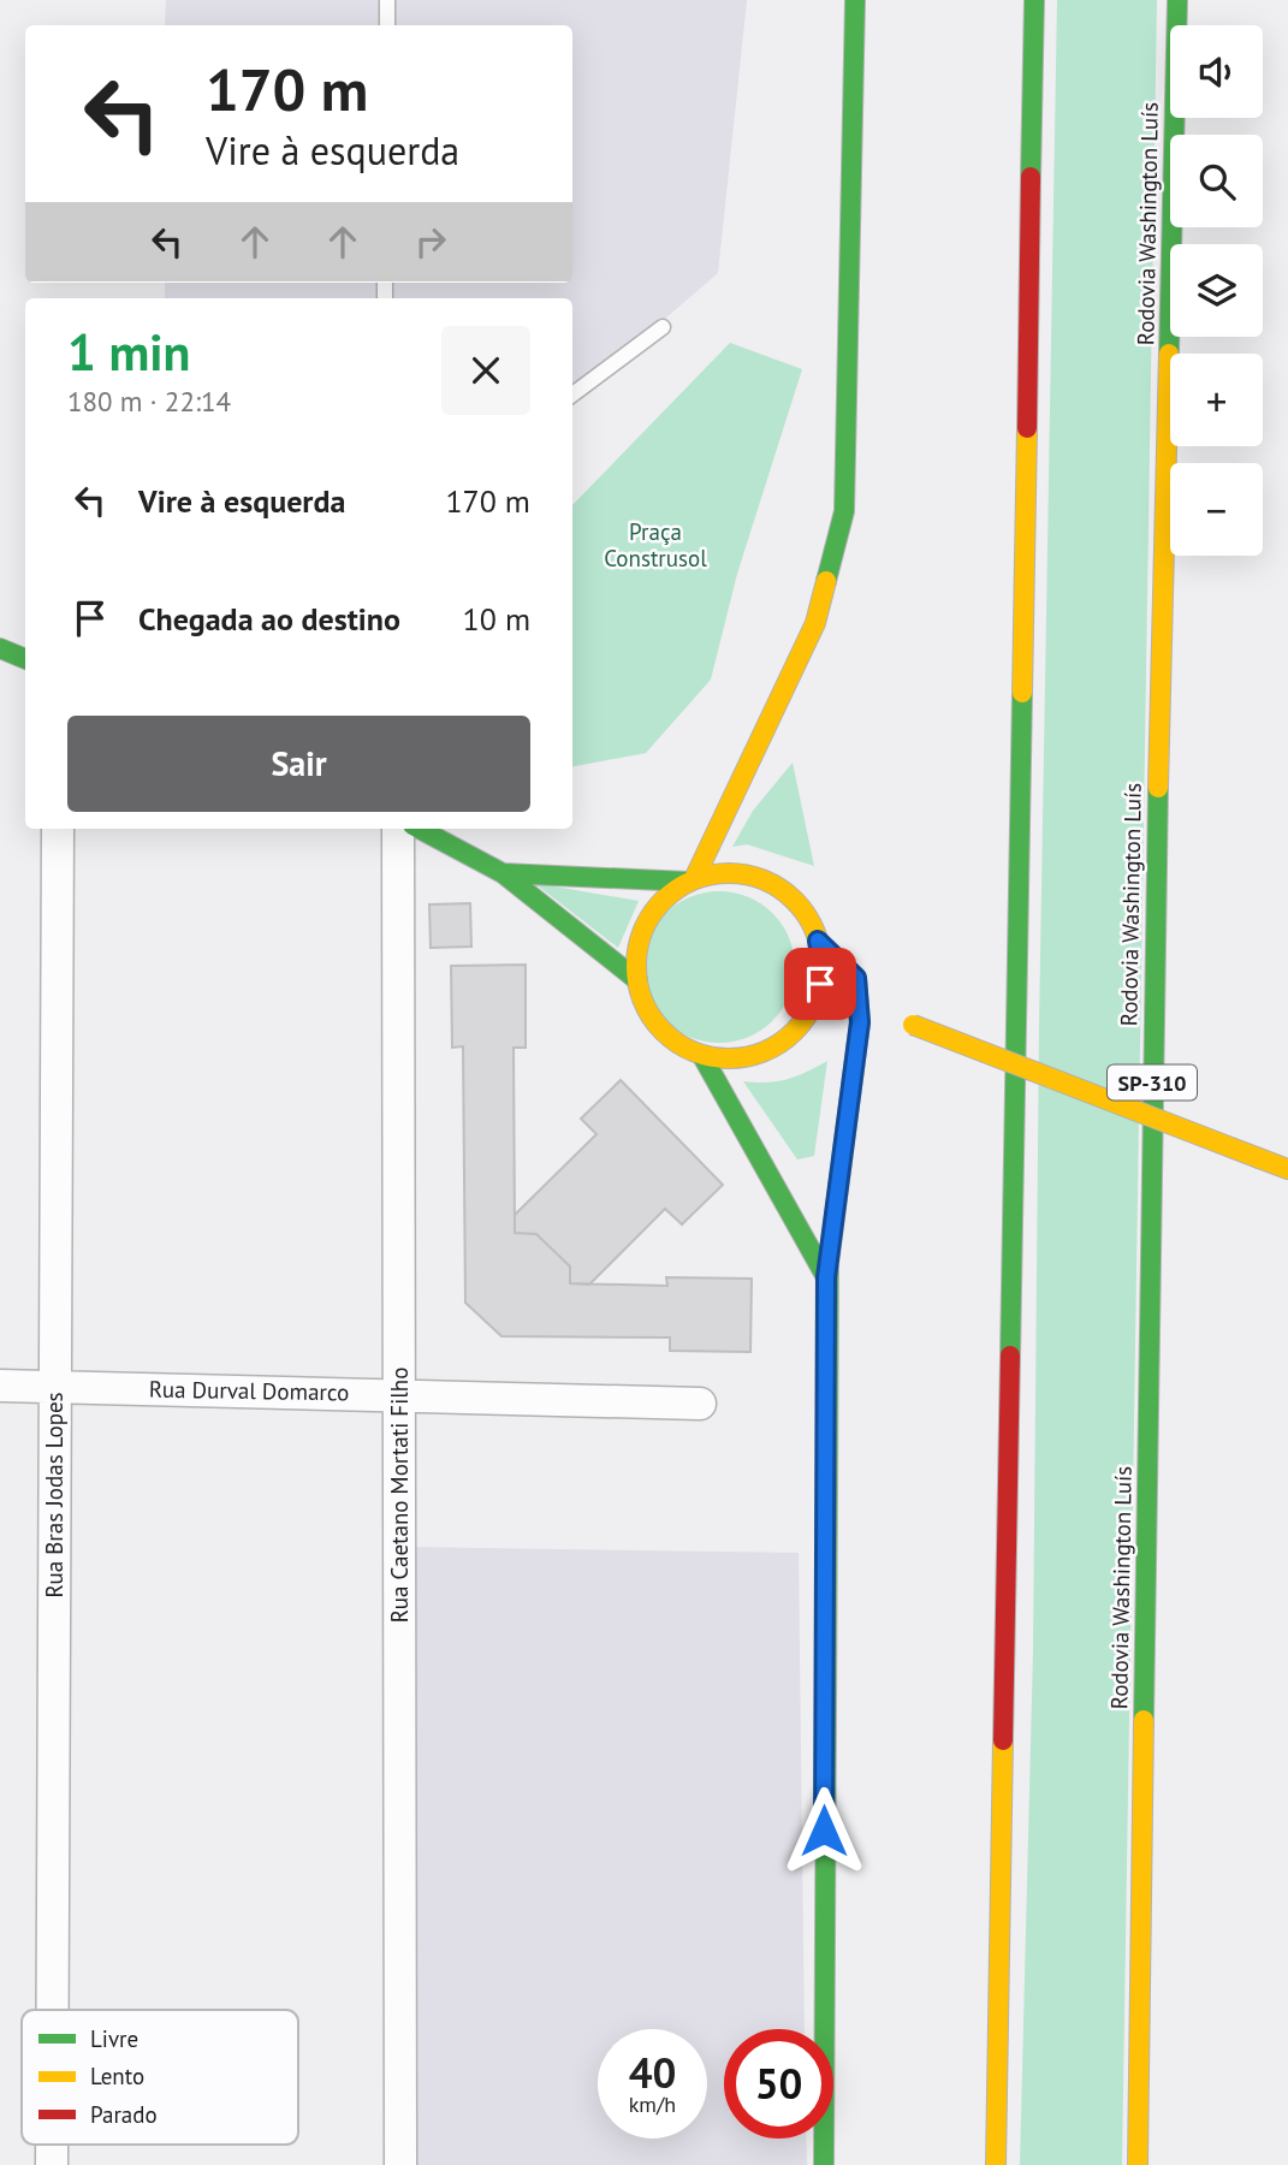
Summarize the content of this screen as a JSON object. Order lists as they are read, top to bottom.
{
  "streets": {
    "main road": ["Rodovia Washington Luís", "SP-310"],
    "street": ["Rua Durval Domarco", "Rua Bras Jodas Lopes", "Rua Caetano Mortati Filho"]
  },
  "crossings": [
    ["Rua Durval Domarco", "Rua Bras Jodas Lopes"],
    ["Rua Durval Domarco", "Rua Caetano Mortati Filho"]
  ],
  "parks": ["Praça Construsol"],
  "legend": ["Livre", "Lento", "Parado"],
  "page": {
    "map_buttons": ["+", "−"],
    "turn": ["170 m", "Vire à esquerda"],
    "heading": ["1 min", "180 m · 22:14"],
    "list": [
      {
        "name": "Vire à esquerda",
        "value": "170 m"
      },
      {
        "name": "Chegada ao destino",
        "value": "10 m"
      }
    ],
    "buttons": "Sair",
    "speed": "40 km/h",
    "limit": "50"
  }
}
